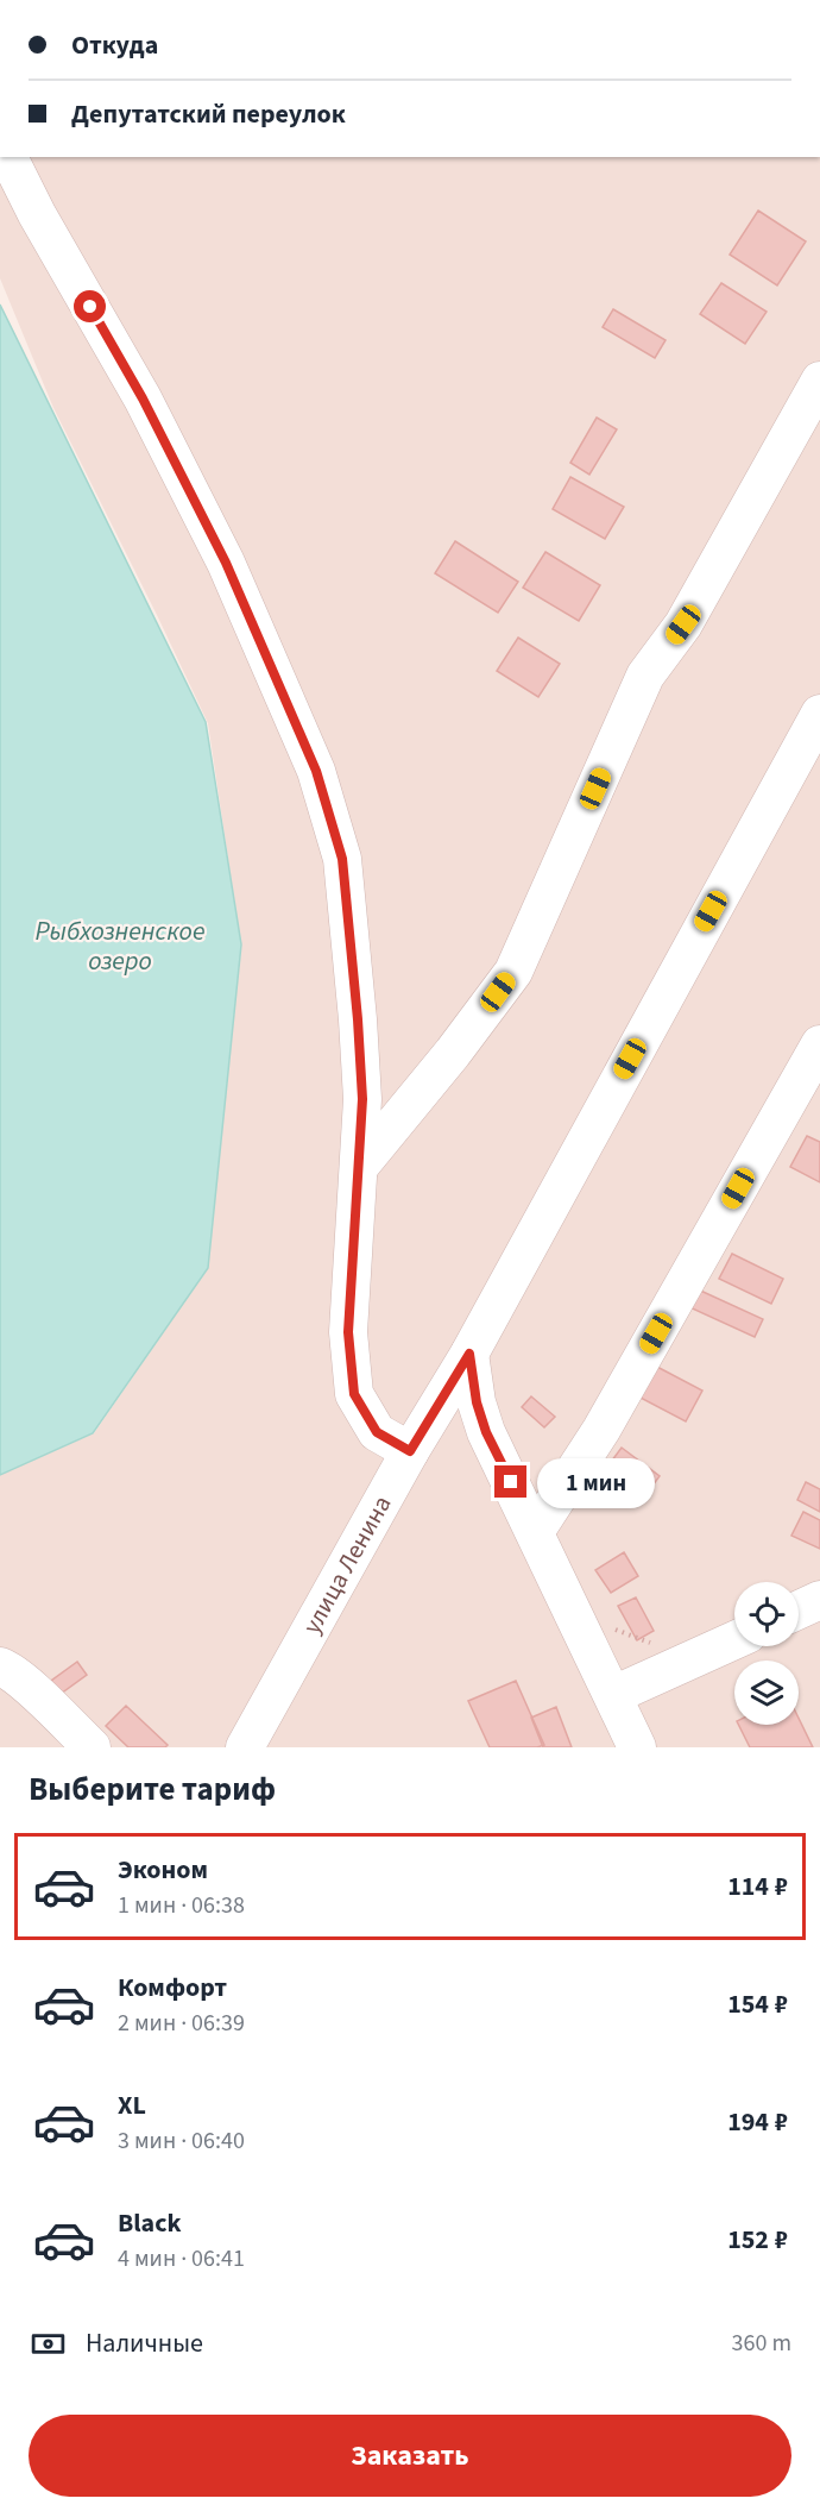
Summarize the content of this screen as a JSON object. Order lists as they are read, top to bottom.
{
  "streets": {
    "street": ["улица Ленина"]
  },
  "water": ["Рыбхозненское озеро"],
  "page": {
    "banner": ["Откуда", "Депутатский переулок"],
    "bubble": "1 мин",
    "heading": "Выберите тариф",
    "list": [
      {
        "name": "Эконом",
        "note": "1 мин · 06:38",
        "value": "114 ₽"
      },
      {
        "name": "Комфорт",
        "note": "2 мин · 06:39",
        "value": "154 ₽"
      },
      {
        "name": "XL",
        "note": "3 мин · 06:40",
        "value": "194 ₽"
      },
      {
        "name": "Black",
        "note": "4 мин · 06:41",
        "value": "152 ₽"
      }
    ],
    "pay": ["Наличные", "360 m"],
    "buttons": "Заказать"
  }
}
